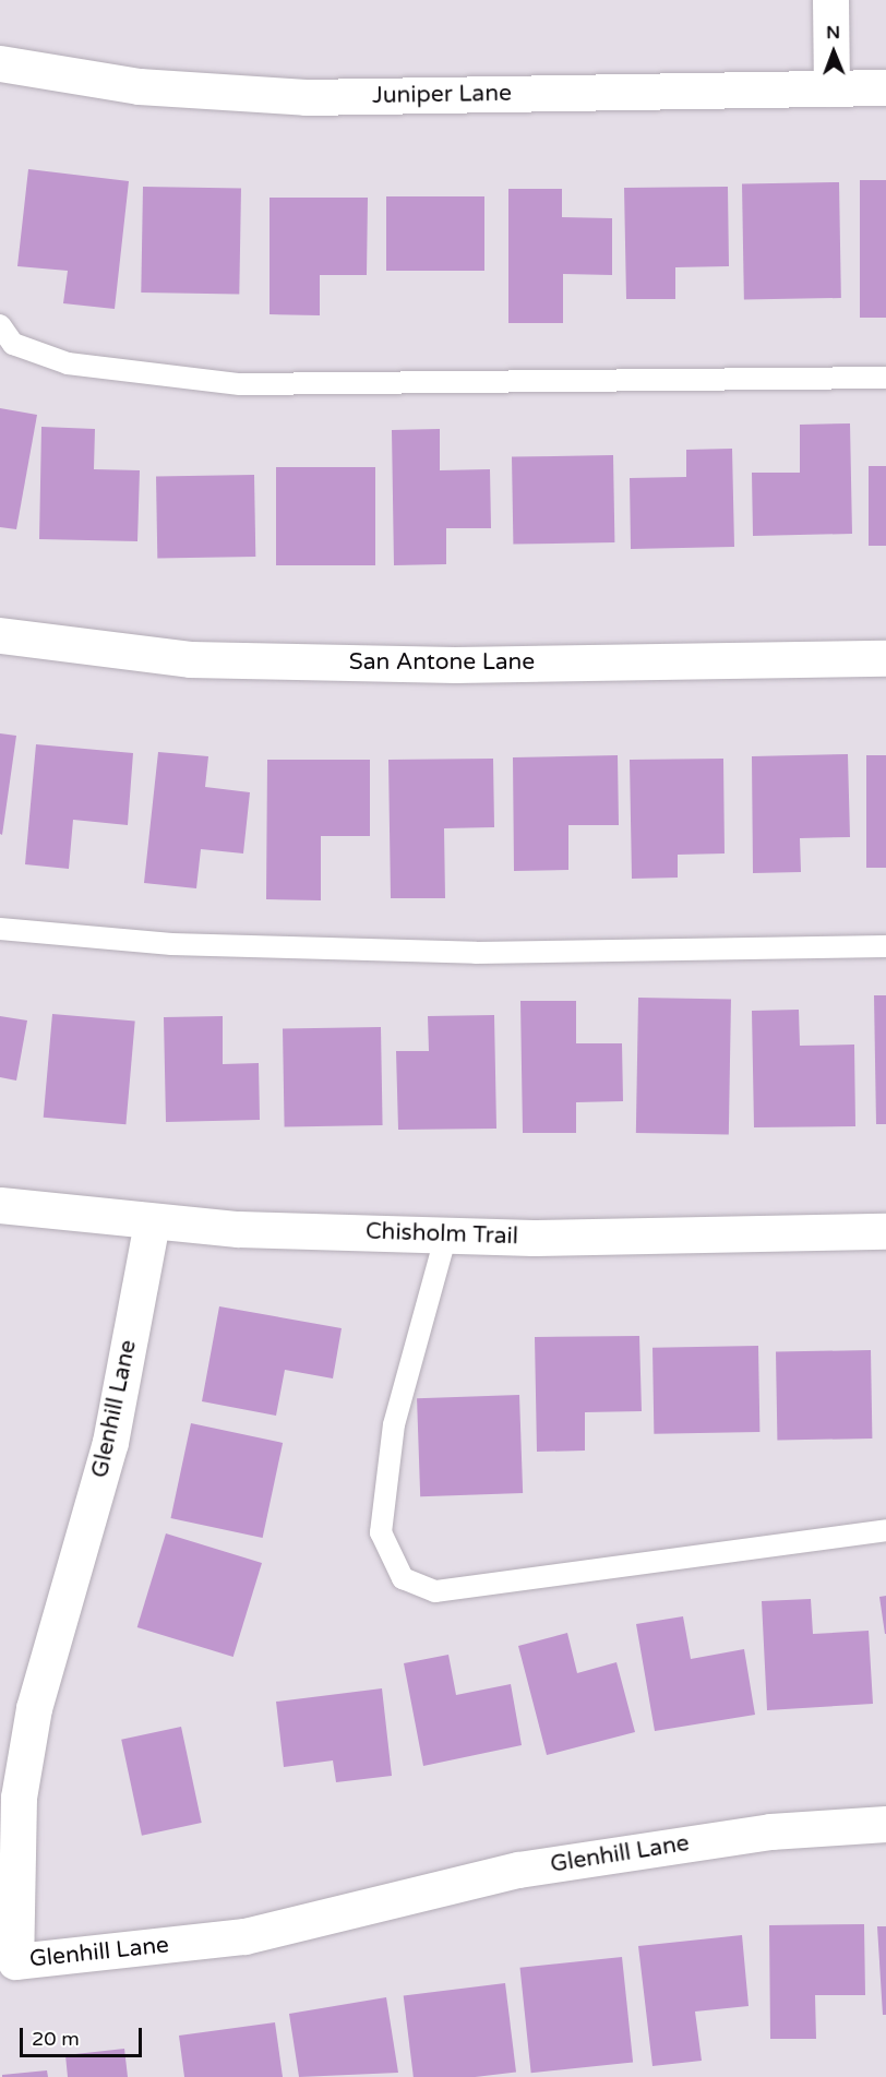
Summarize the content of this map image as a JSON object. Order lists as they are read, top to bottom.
{
  "streets": {
    "street": [
      "Juniper Lane",
      "San Antone Lane",
      "Chisholm Trail",
      "Glenhill Lane"
    ]
  },
  "crossings": [
    ["Chisholm Trail", "Glenhill Lane"]
  ],
  "scale_bar": "20 m",
  "north": "top"
}
